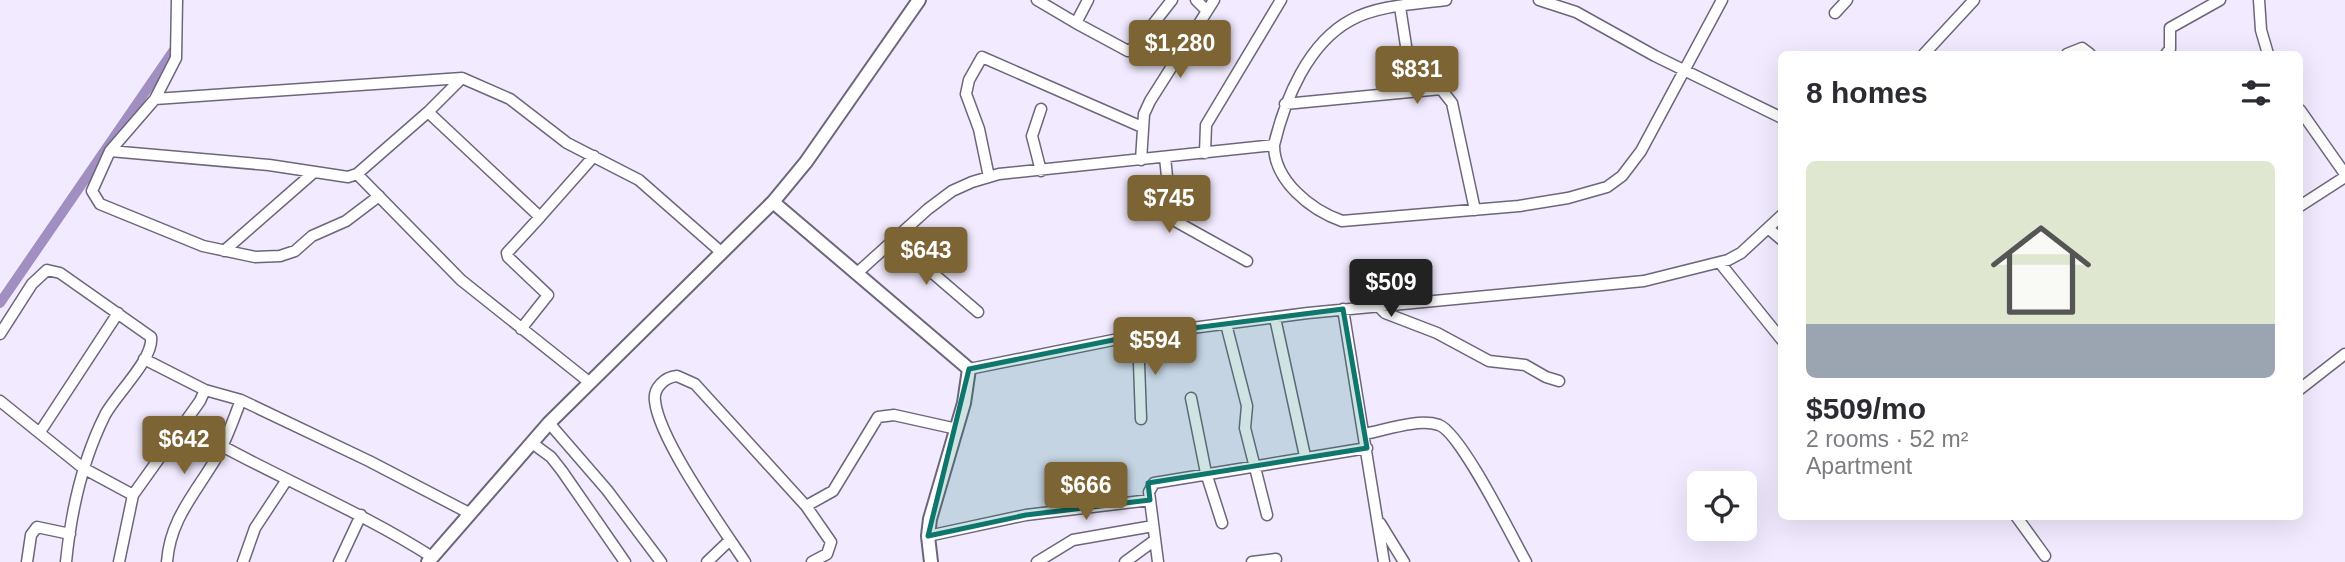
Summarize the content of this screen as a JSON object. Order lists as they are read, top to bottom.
{
  "page": {
    "price": [
      "$1,280",
      "$831",
      "$745",
      "$643",
      "$509",
      "$594",
      "$642",
      "$666"
    ],
    "heading": "8 homes",
    "list": [
      {
        "name": "$509/mo",
        "note": "2 rooms · 52 m² · Apartment"
      }
    ]
  }
}
